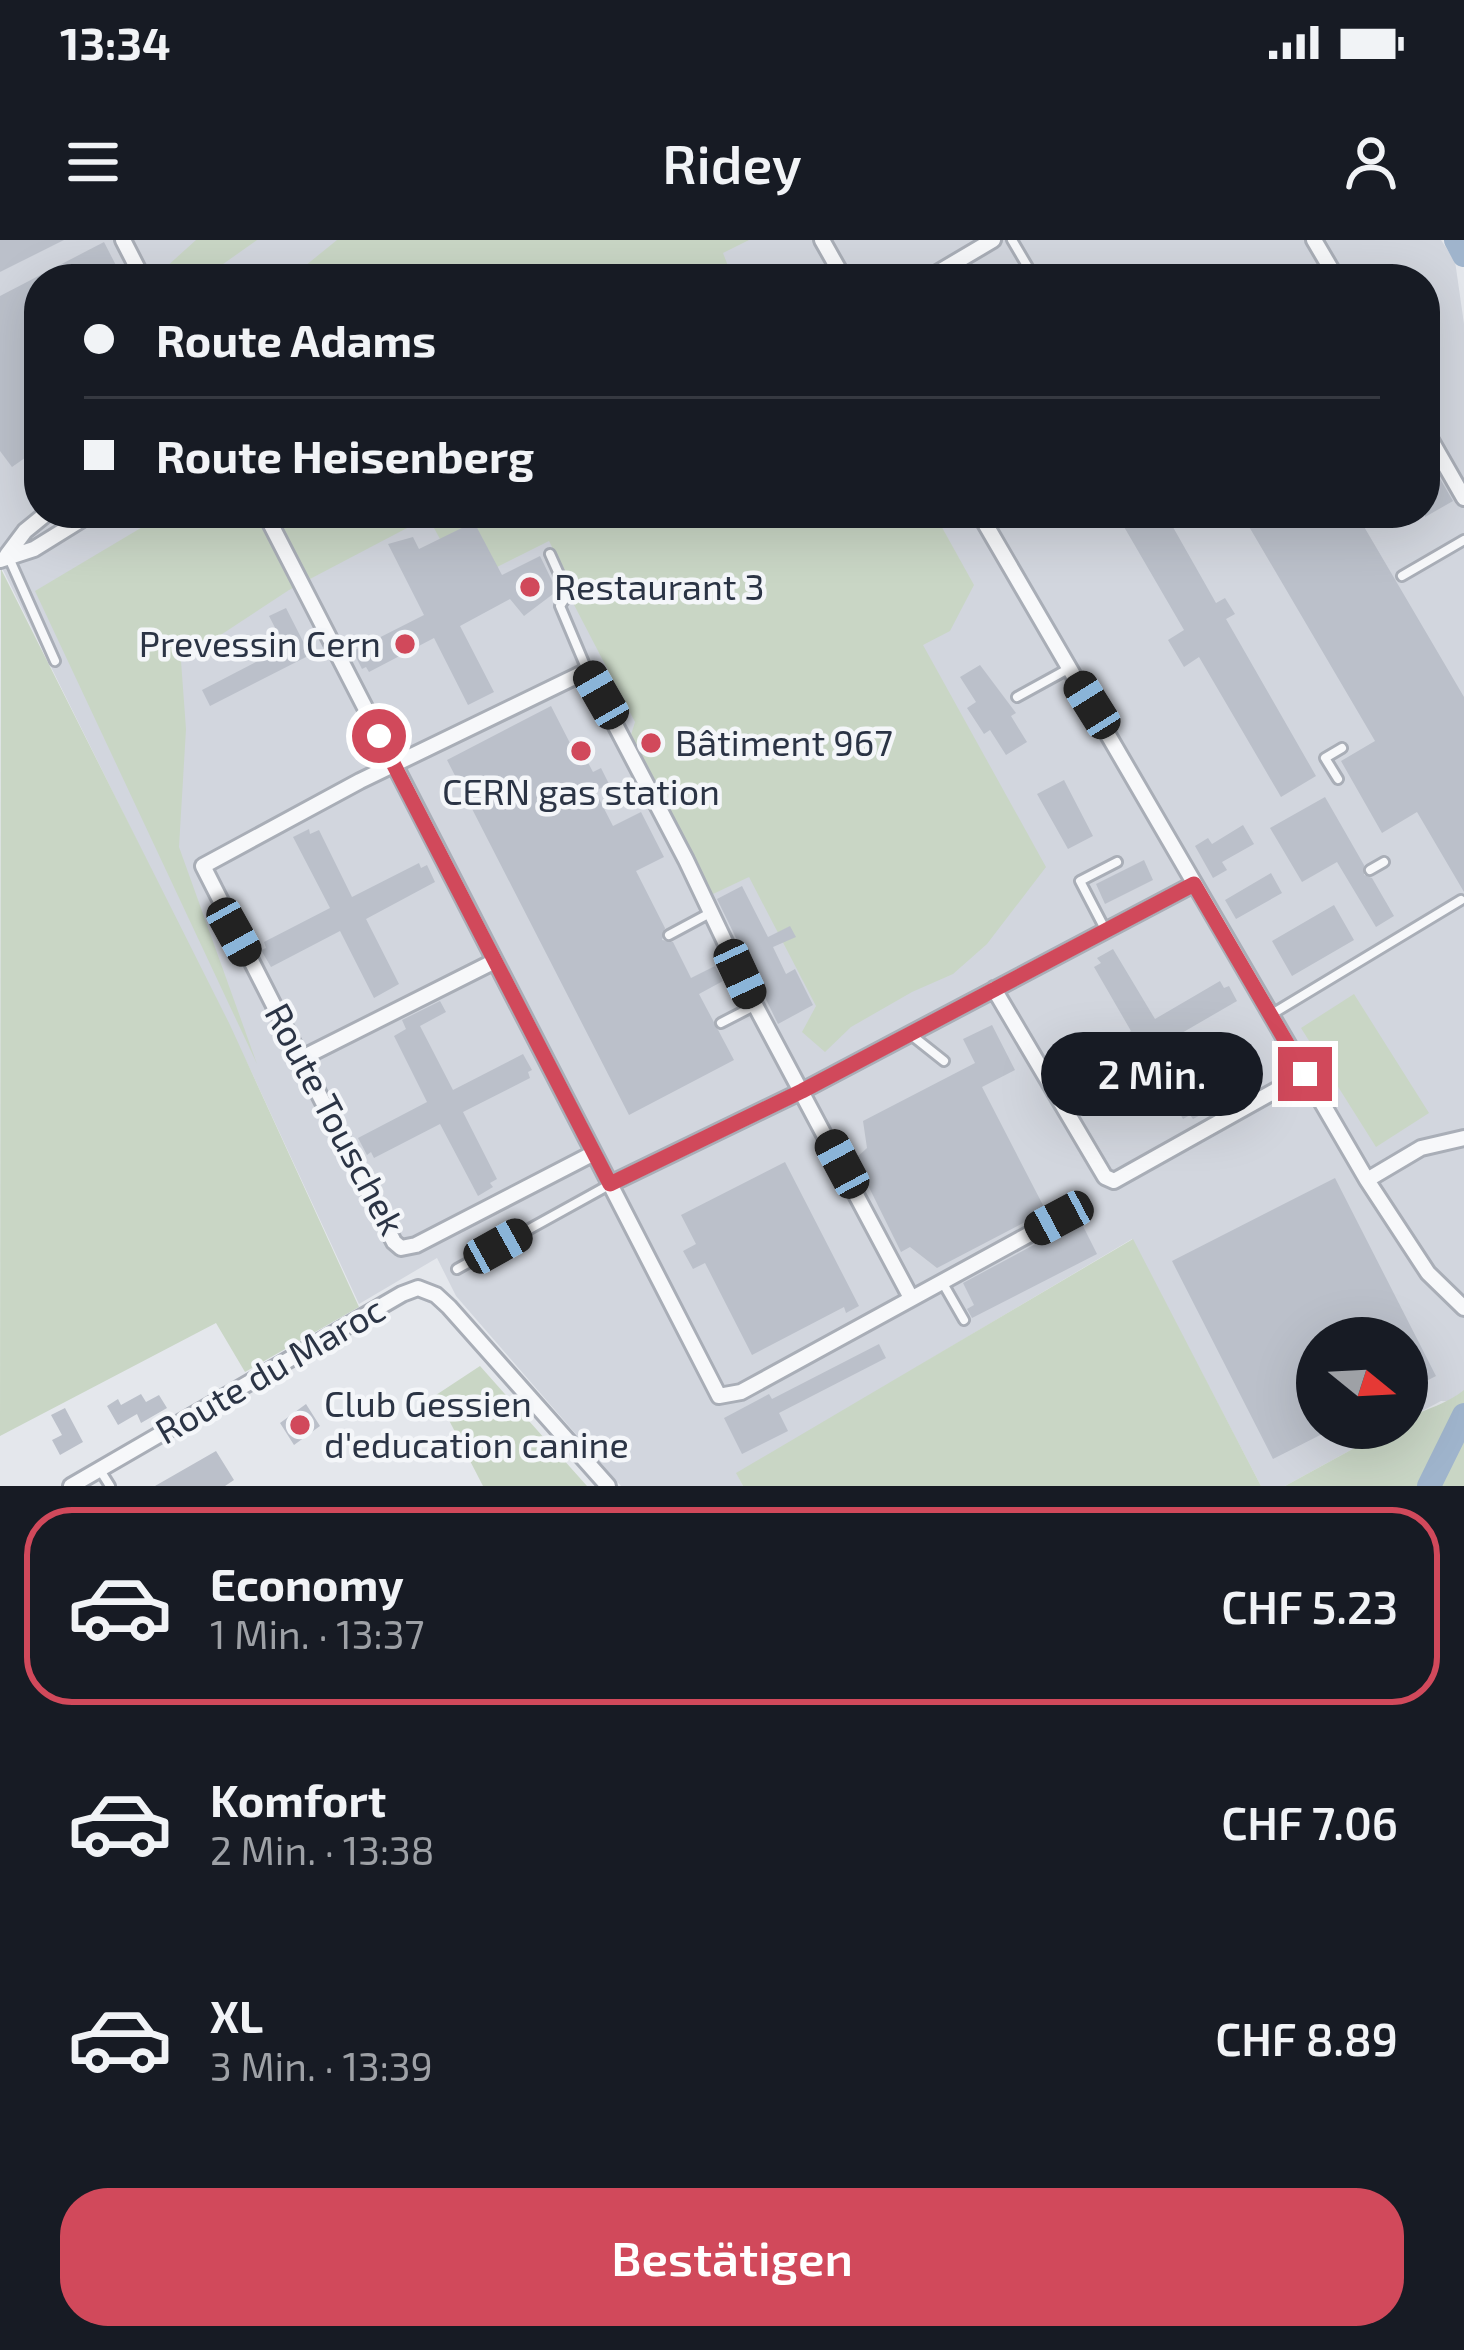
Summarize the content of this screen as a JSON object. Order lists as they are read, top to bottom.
{
  "streets": {
    "street": ["Route Touschek", "Route du Maroc"]
  },
  "places": [
    "Restaurant 3",
    "Prevessin Cern",
    "Bâtiment 967",
    "CERN gas station",
    "Club Gessien d'education canine"
  ],
  "north": "right",
  "page": {
    "status": "13:34",
    "header": "Ridey",
    "banner": ["Route Adams", "Route Heisenberg"],
    "bubble": "2 Min.",
    "list": [
      {
        "name": "Economy",
        "note": "1 Min. · 13:37",
        "value": "CHF 5.23"
      },
      {
        "name": "Komfort",
        "note": "2 Min. · 13:38",
        "value": "CHF 7.06"
      },
      {
        "name": "XL",
        "note": "3 Min. · 13:39",
        "value": "CHF 8.89"
      }
    ],
    "buttons": "Bestätigen"
  }
}
